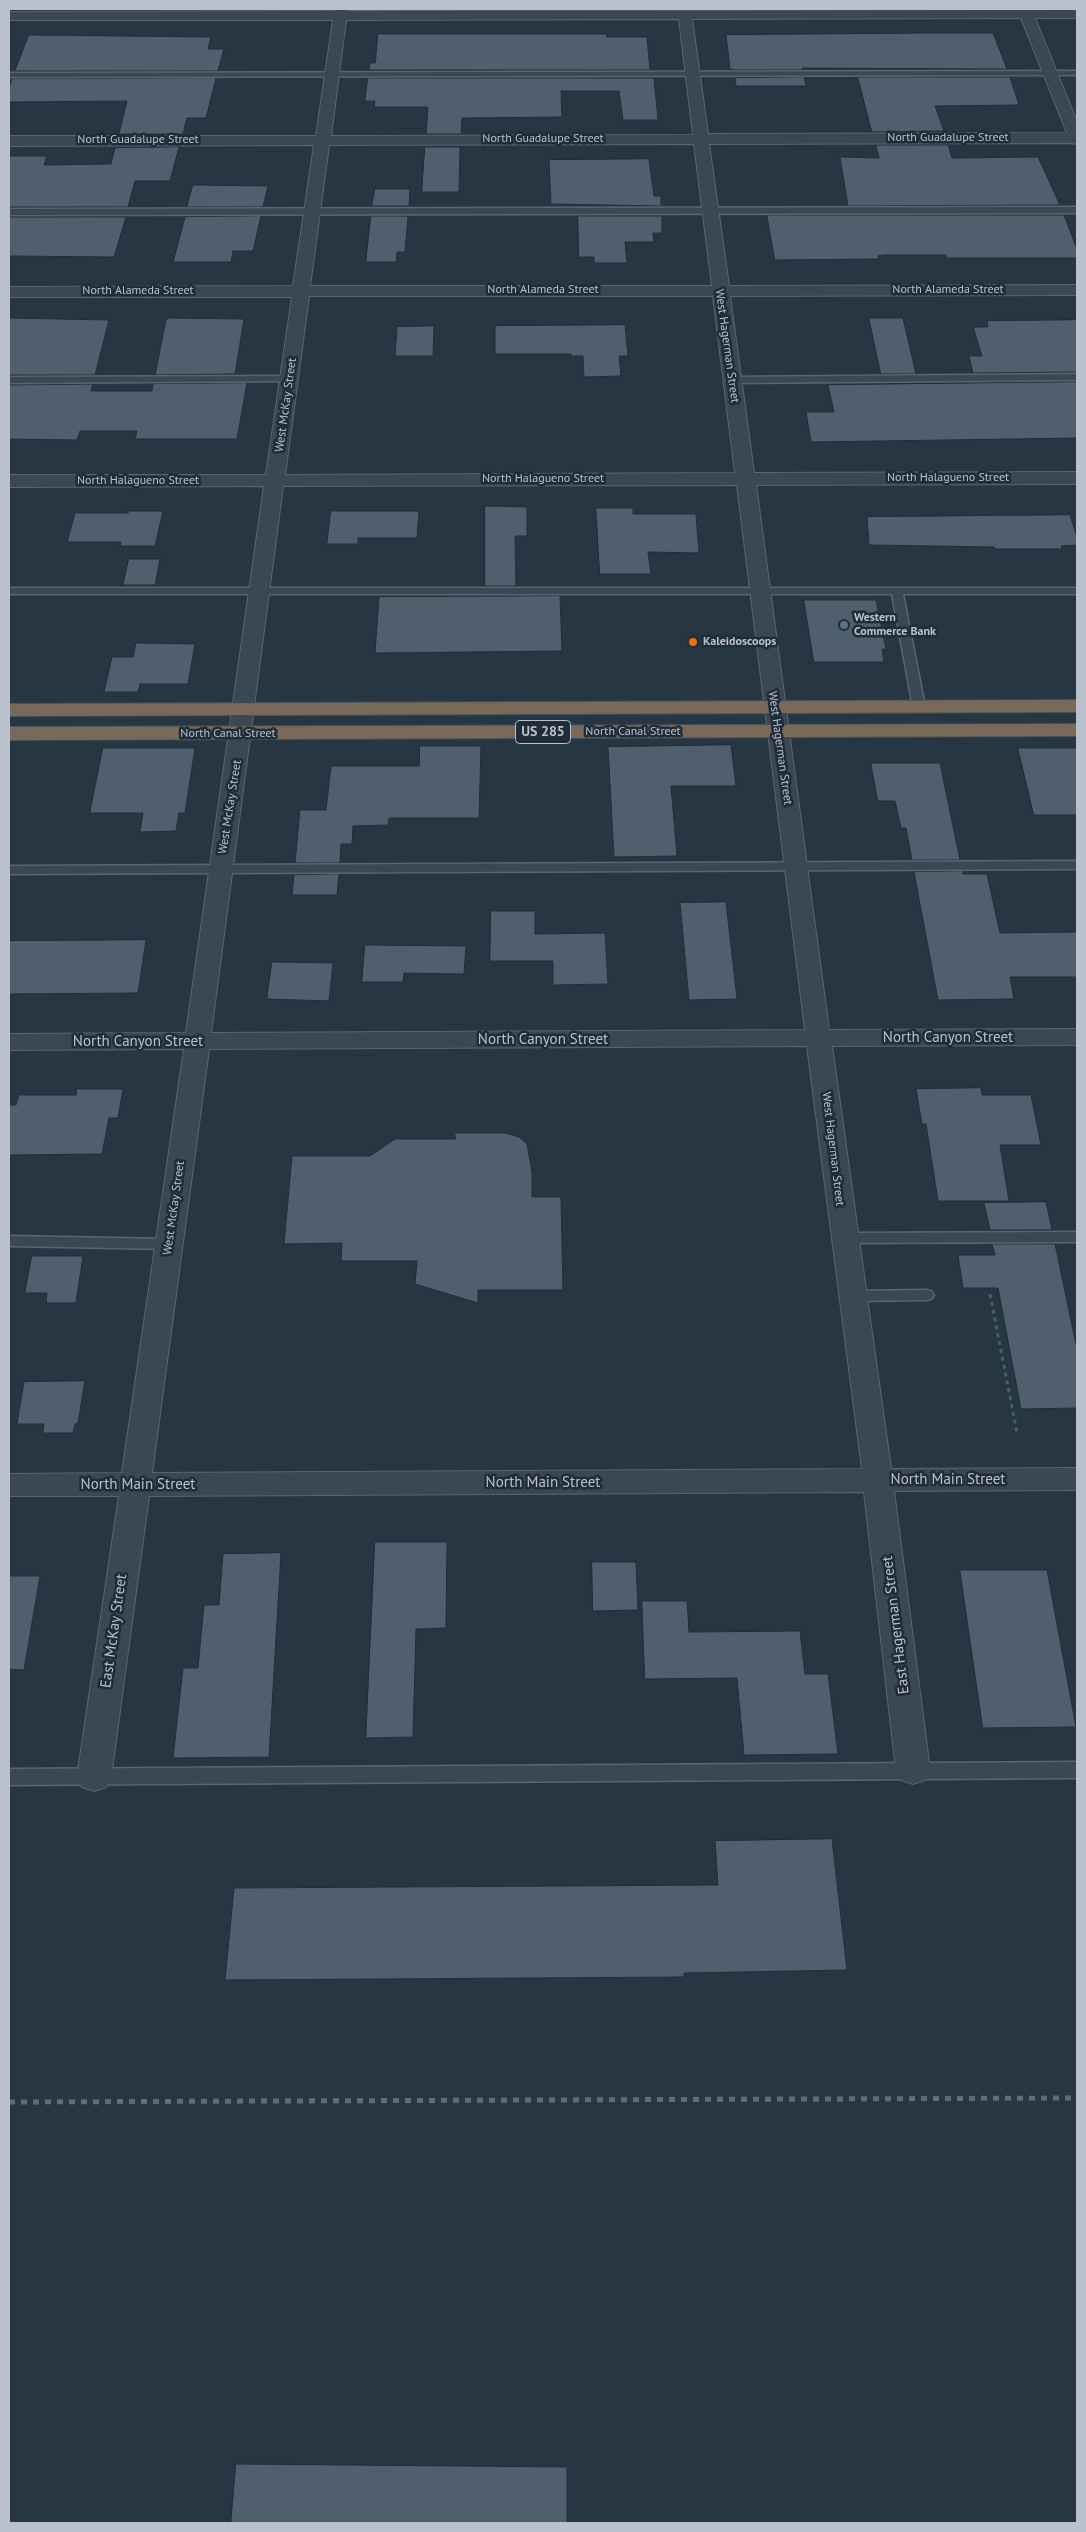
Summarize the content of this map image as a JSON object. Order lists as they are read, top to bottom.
{
  "streets": {
    "highway": ["US 285", "North Canal Street"],
    "street": [
      "North Guadalupe Street",
      "North Alameda Street",
      "West Hagerman Street",
      "West McKay Street",
      "North Halagueno Street",
      "North Canyon Street",
      "North Main Street",
      "East Hagerman Street",
      "East McKay Street"
    ]
  },
  "crossings": [
    ["North Guadalupe Street", "West Hagerman Street"],
    ["North Guadalupe Street", "West McKay Street"],
    ["North Alameda Street", "West Hagerman Street"],
    ["North Alameda Street", "West McKay Street"],
    ["West Hagerman Street", "North Halagueno Street"],
    ["West Hagerman Street", "North Canal Street"],
    ["West Hagerman Street", "North Canyon Street"],
    ["West Hagerman Street", "North Main Street"],
    ["West Hagerman Street", "East Hagerman Street"],
    ["West McKay Street", "North Halagueno Street"],
    ["West McKay Street", "North Canal Street"],
    ["West McKay Street", "North Canyon Street"],
    ["West McKay Street", "North Main Street"],
    ["West McKay Street", "East McKay Street"],
    ["North Main Street", "East Hagerman Street"],
    ["North Main Street", "East McKay Street"]
  ],
  "places": ["Western Commerce Bank", "Kaleidoscoops"]
}
